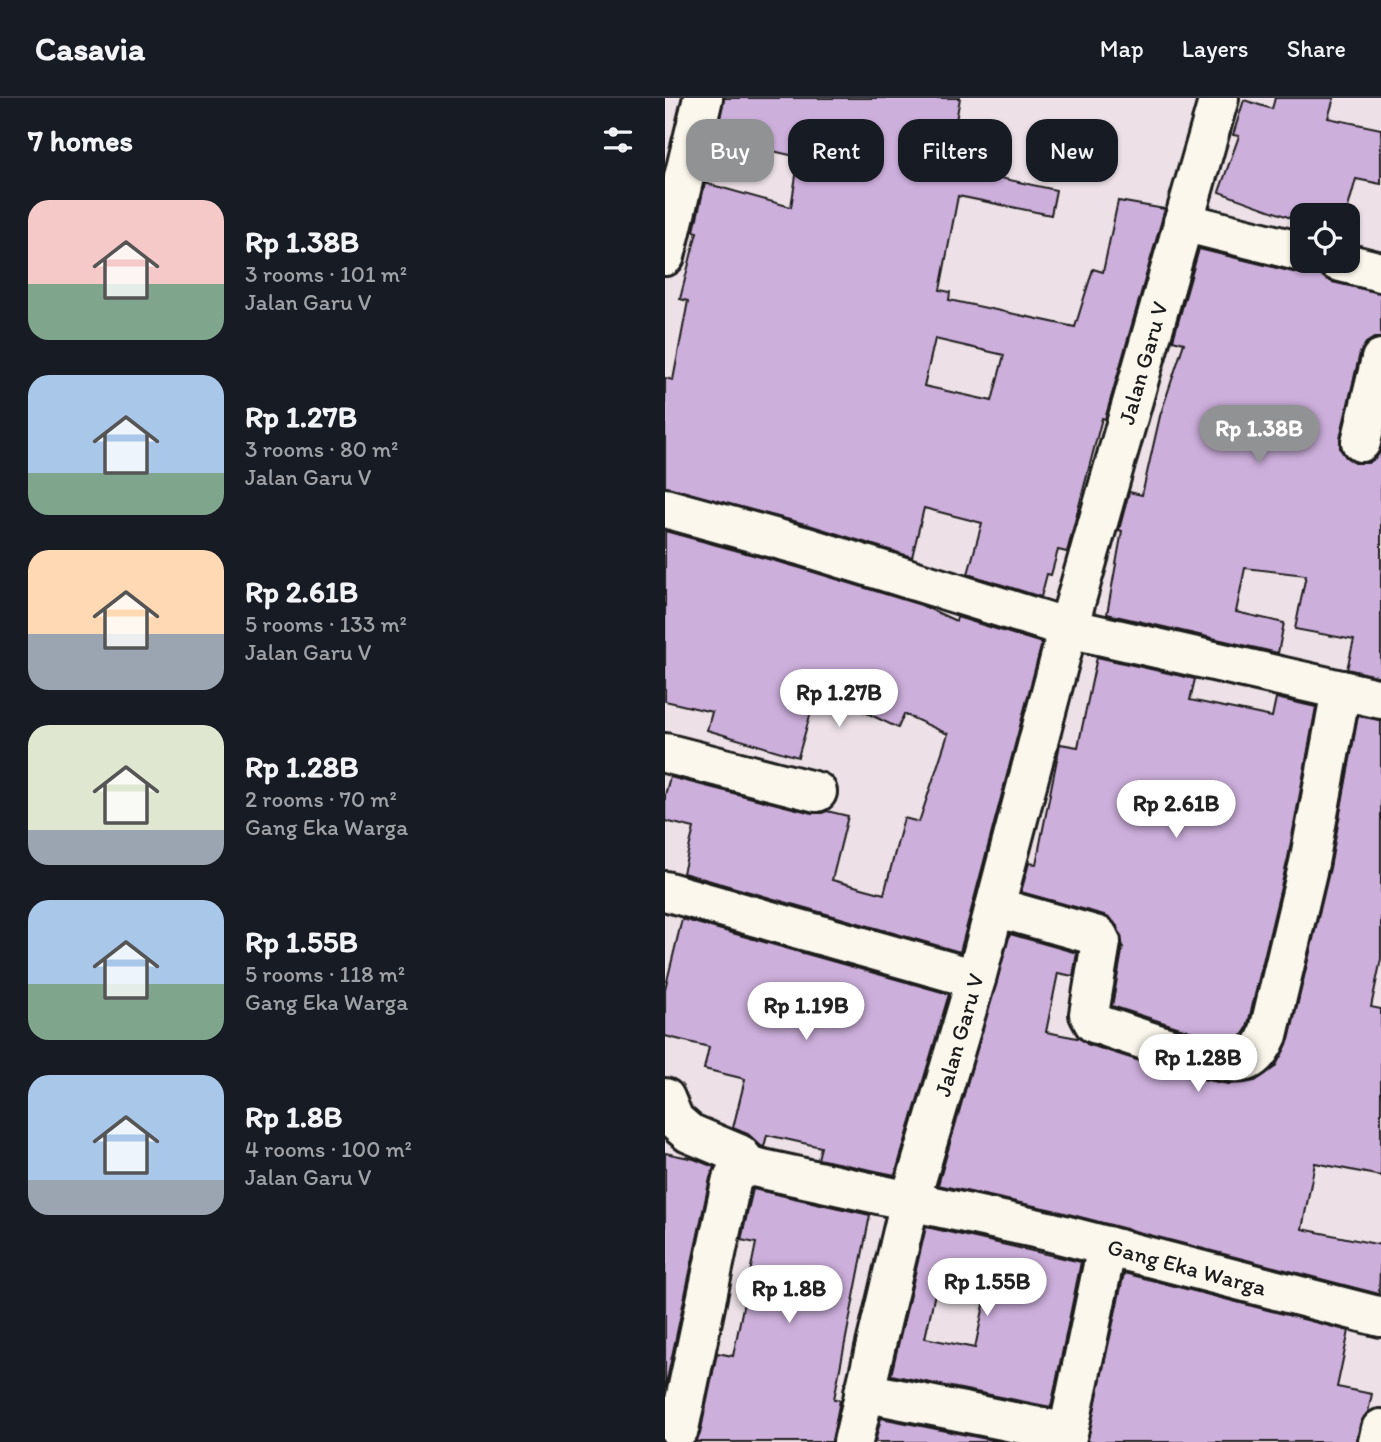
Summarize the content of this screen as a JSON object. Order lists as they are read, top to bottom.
{
  "streets": {
    "street": ["Jalan Garu V", "Gang Eka Warga"]
  },
  "crossings": [
    ["Jalan Garu V", "Gang Eka Warga"]
  ],
  "page": {
    "header": "Casavia",
    "nav": ["Map", "Layers", "Share"],
    "heading": "7 homes",
    "chip": [
      "Buy",
      "Rent",
      "Filters",
      "New"
    ],
    "list": [
      {
        "name": "Rp 1.38B",
        "note": "3 rooms · 101 m² · Jalan Garu V"
      },
      {
        "name": "Rp 1.27B",
        "note": "3 rooms · 80 m² · Jalan Garu V"
      },
      {
        "name": "Rp 2.61B",
        "note": "5 rooms · 133 m² · Jalan Garu V"
      },
      {
        "name": "Rp 1.28B",
        "note": "2 rooms · 70 m² · Gang Eka Warga"
      },
      {
        "name": "Rp 1.55B",
        "note": "5 rooms · 118 m² · Gang Eka Warga"
      },
      {
        "name": "Rp 1.8B",
        "note": "4 rooms · 100 m² · Jalan Garu V"
      }
    ],
    "price": [
      "Rp 1.38B",
      "Rp 1.27B",
      "Rp 2.61B",
      "Rp 1.19B",
      "Rp 1.28B",
      "Rp 1.55B",
      "Rp 1.8B"
    ]
  }
}
